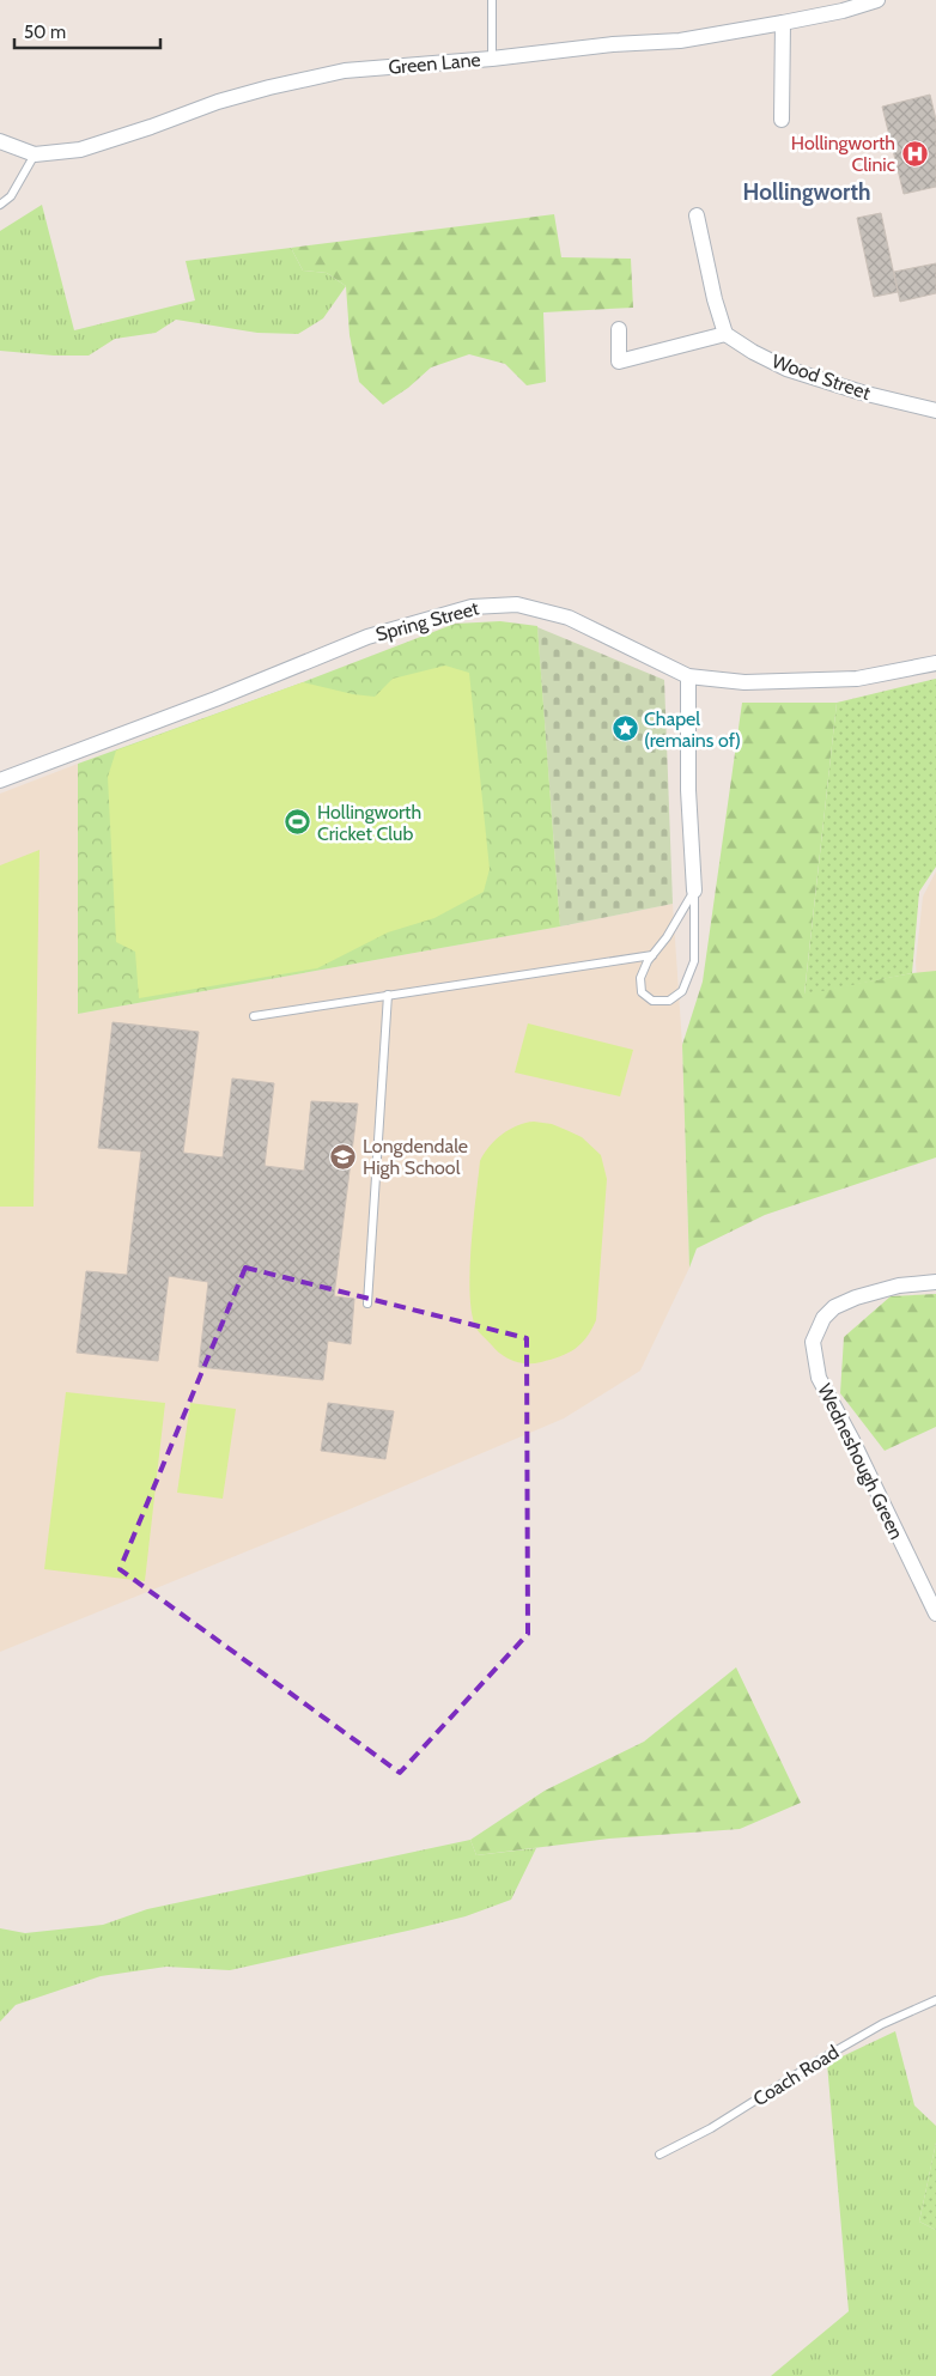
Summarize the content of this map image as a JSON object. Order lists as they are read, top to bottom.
{
  "streets": {
    "street": [
      "Green Lane",
      "Wood Street",
      "Spring Street",
      "Wedneshough Green"
    ],
    "lane": ["Coach Road"]
  },
  "districts": ["Hollingworth"],
  "places": {
    "hospital": ["Hollingworth Clinic"],
    "place": ["Chapel (remains of)"],
    "sports": ["Hollingworth Cricket Club"],
    "school or university": ["Longdendale High School"]
  },
  "scale_bar": "50 m"
}
